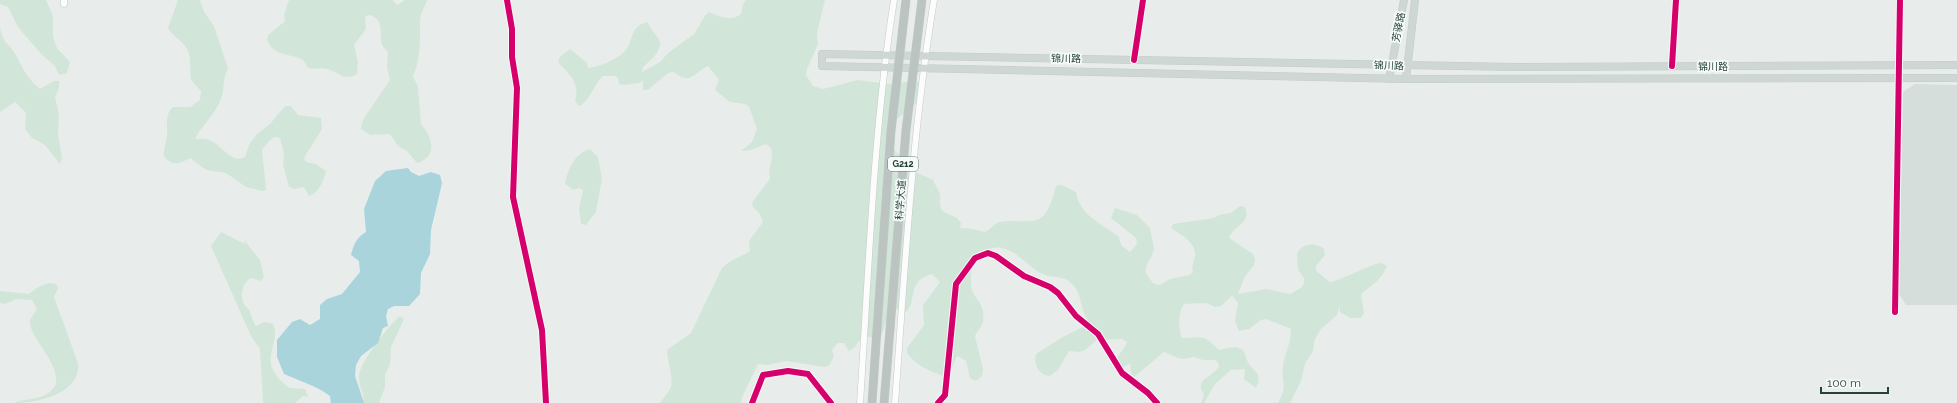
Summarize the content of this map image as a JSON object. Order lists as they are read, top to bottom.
{
  "streets": {
    "highway": ["G212", "科学大道"],
    "main road": ["芳驿路", "锦川路"]
  },
  "crossings": [
    ["芳驿路", "锦川路"],
    ["锦川路", "科学大道"]
  ],
  "scale_bar": "100 m"
}
